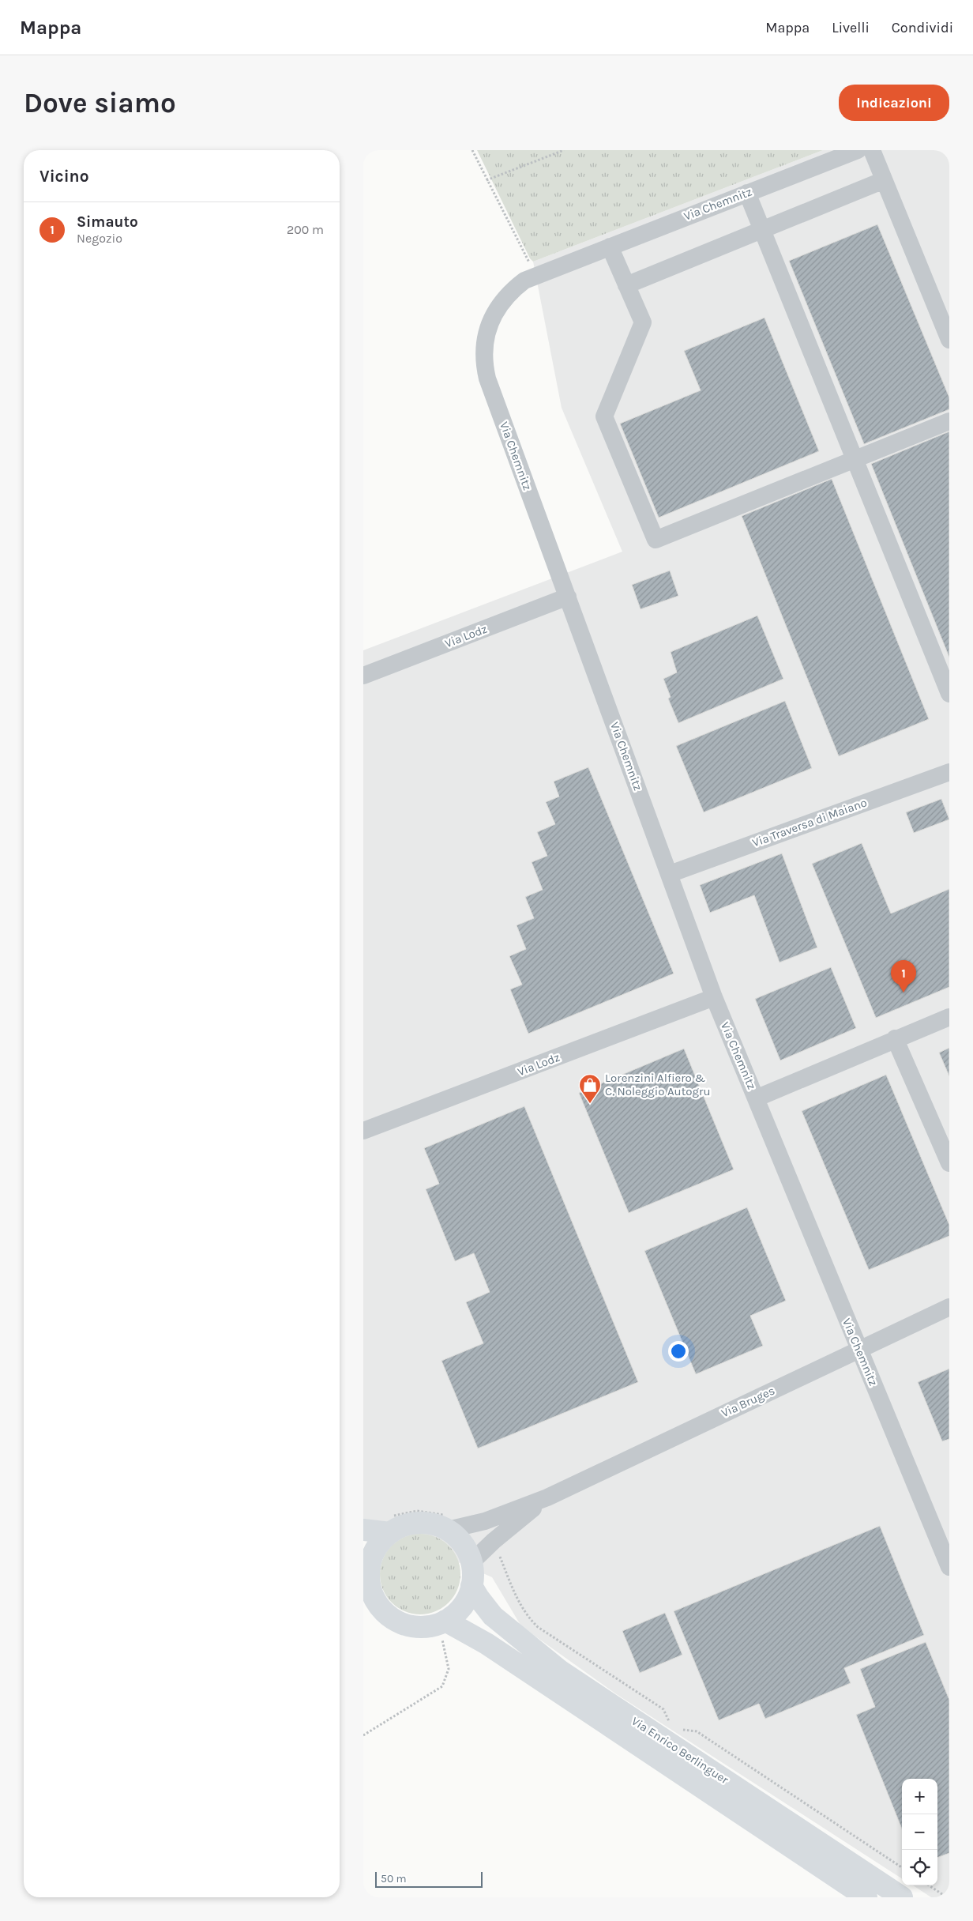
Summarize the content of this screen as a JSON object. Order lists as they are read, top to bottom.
{
  "streets": {
    "main road": ["Via Enrico Berlinguer"],
    "street": [
      "Via Chemnitz",
      "Via Lodz",
      "Via Traversa di Maiano",
      "Via Bruges"
    ]
  },
  "crossings": [
    ["Via Chemnitz", "Via Lodz"],
    ["Via Chemnitz", "Via Traversa di Maiano"],
    ["Via Chemnitz", "Via Bruges"],
    ["Via Bruges", "Via Enrico Berlinguer"]
  ],
  "places": {
    "shop": ["Lorenzini Alfiero & C. Noleggio Autogru"]
  },
  "scale_bar": "50 m",
  "page": {
    "header": "Mappa",
    "nav": ["Mappa", "Livelli", "Condividi"],
    "buttons": "Indicazioni",
    "title": "Dove siamo",
    "heading": "Vicino",
    "list": [
      {
        "mark": "1",
        "name": "Simauto",
        "note": "Negozio",
        "value": "200 m"
      }
    ],
    "pins": "1",
    "map_buttons": ["+", "−"],
    "scale": "50 m"
  }
}
